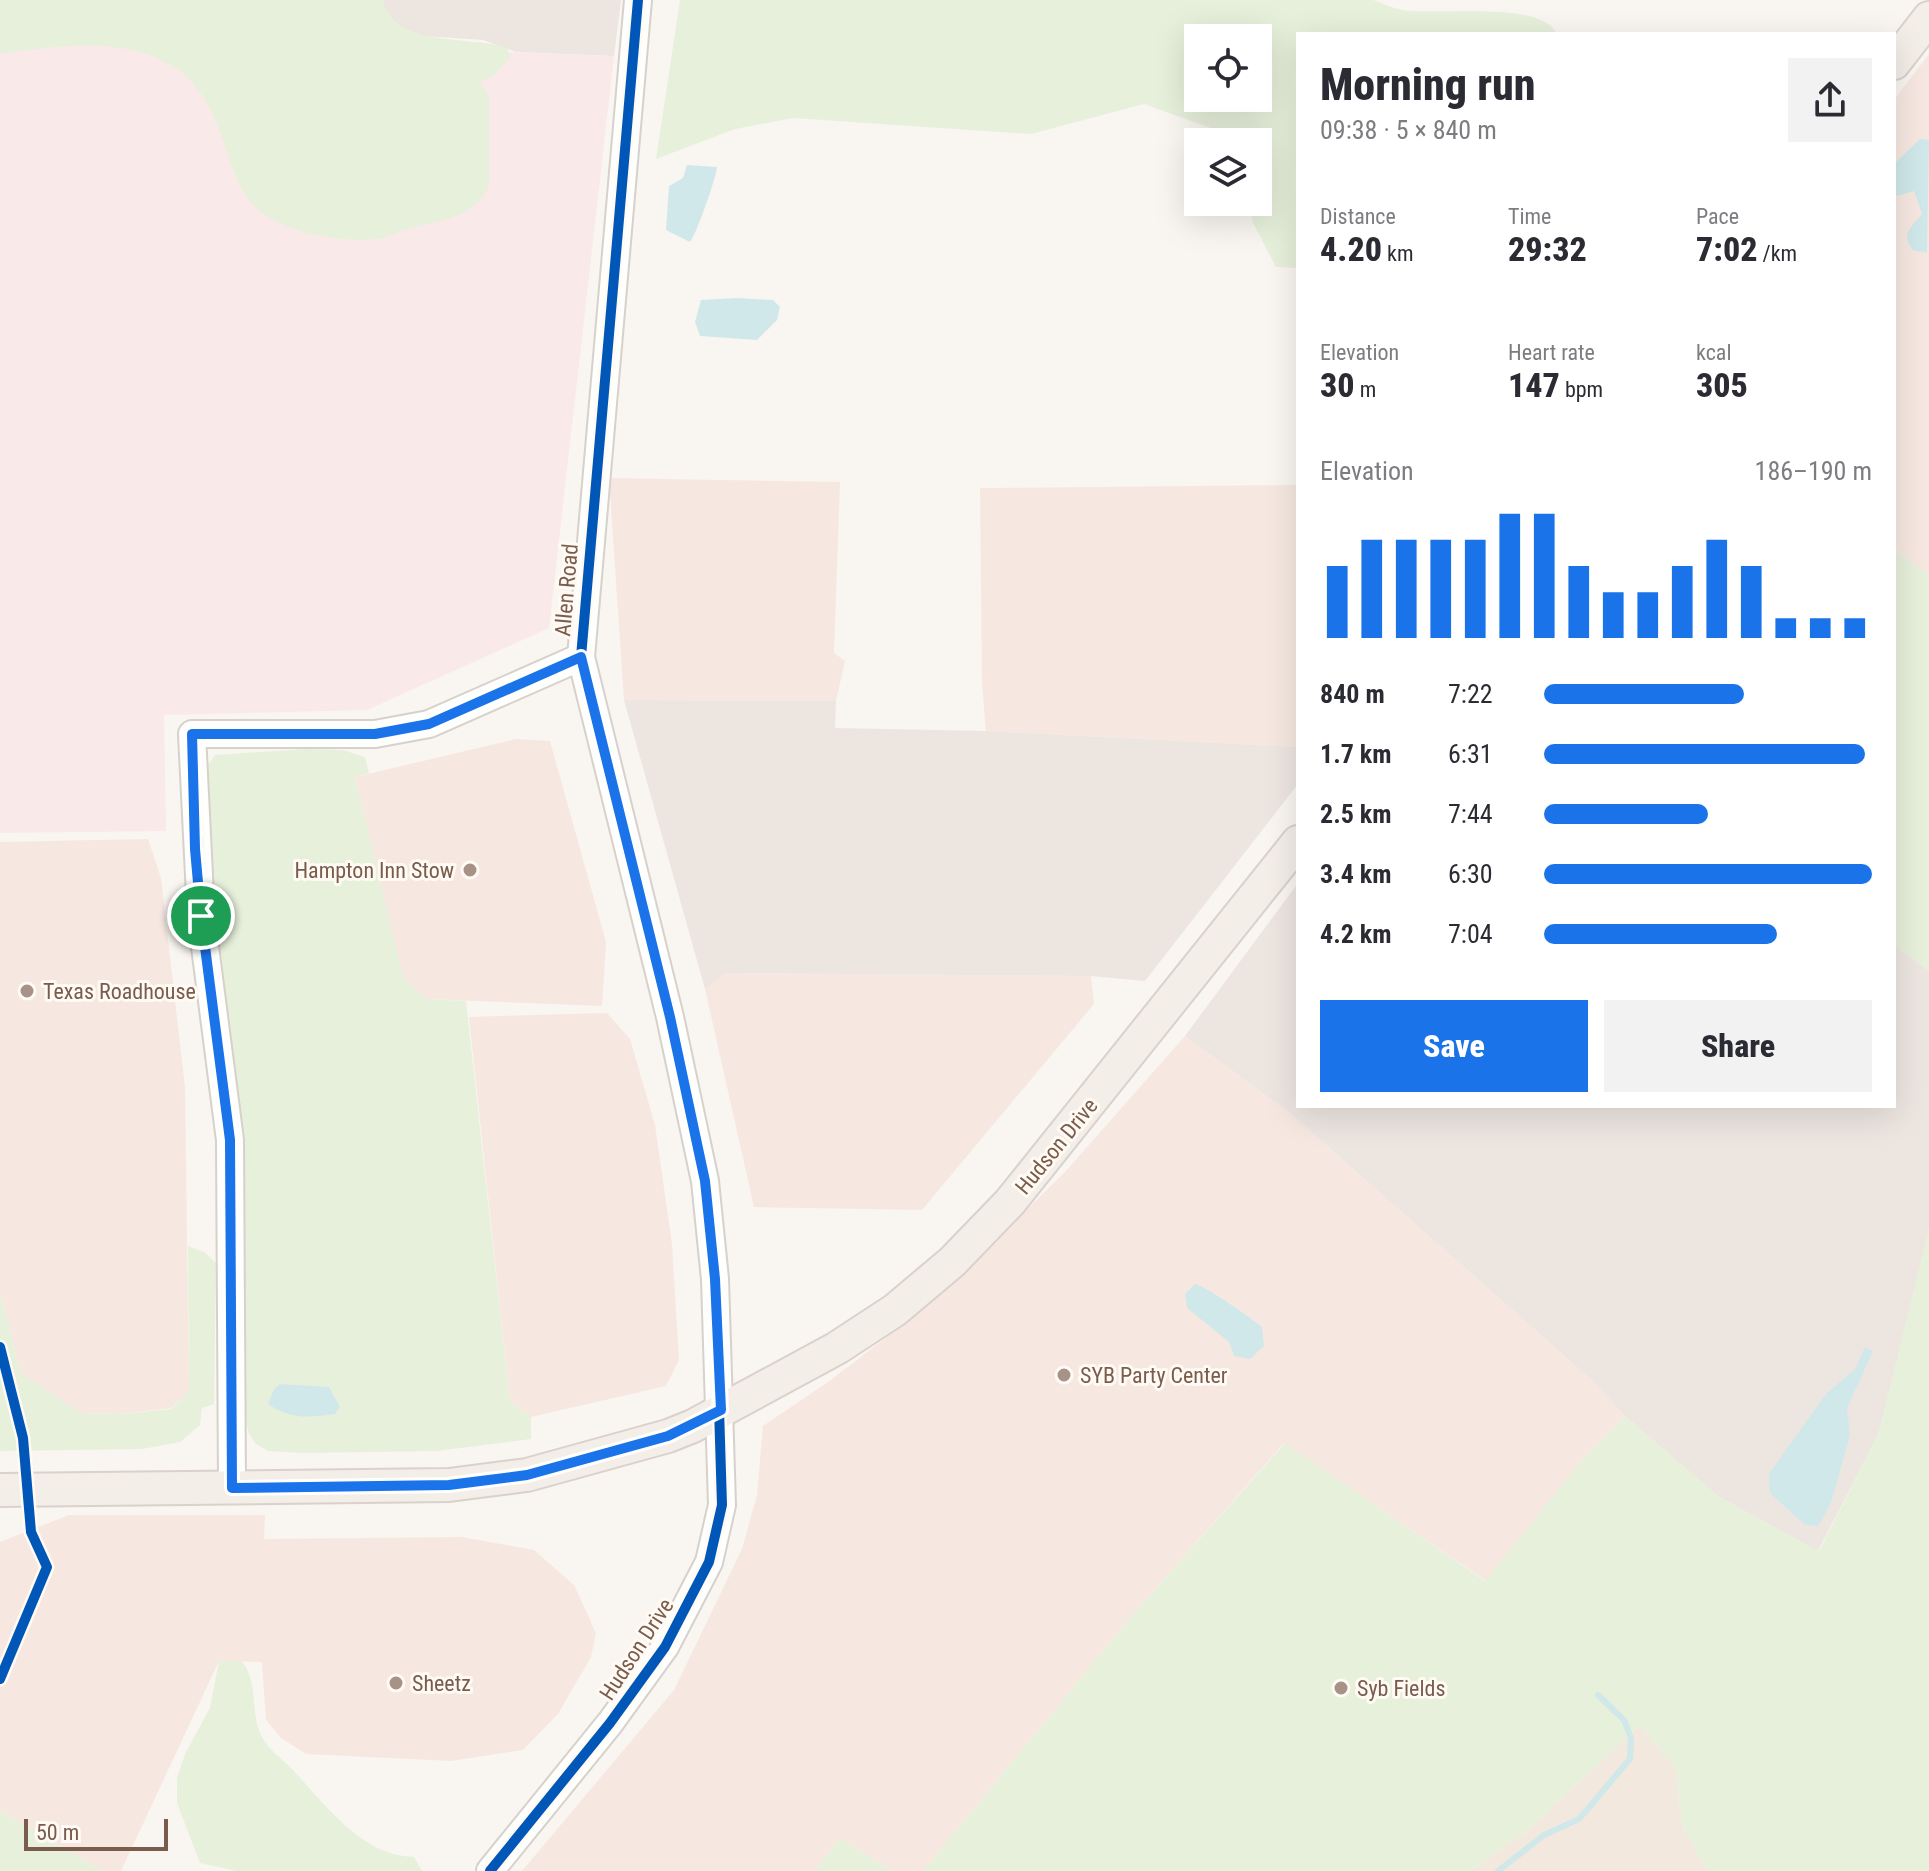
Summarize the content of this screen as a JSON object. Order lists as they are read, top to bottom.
{
  "streets": {
    "main road": ["Hudson Drive"],
    "street": ["Allen Road"]
  },
  "crossings": [
    ["Allen Road", "Hudson Drive"]
  ],
  "places": [
    "Hampton Inn Stow",
    "Texas Roadhouse",
    "SYB Party Center",
    "Sheetz",
    "Syb Fields"
  ],
  "scale_bar": "50 m",
  "page": {
    "heading": ["Morning run", "09:38 · 5 × 840 m"],
    "stats": [
      ["Distance", "4.20 km"],
      ["Time", "29:32"],
      ["Pace", "7:02 /km"],
      ["Elevation", "30 m"],
      ["Heart rate", "147 bpm"],
      ["kcal", "305"]
    ],
    "chart": ["Elevation", "186–190 m"],
    "list": [
      {
        "name": "840 m",
        "note": "7:22"
      },
      {
        "name": "1.7 km",
        "note": "6:31"
      },
      {
        "name": "2.5 km",
        "note": "7:44"
      },
      {
        "name": "3.4 km",
        "note": "6:30"
      },
      {
        "name": "4.2 km",
        "note": "7:04"
      }
    ],
    "buttons": ["Save", "Share"],
    "scale": "50 m"
  }
}
